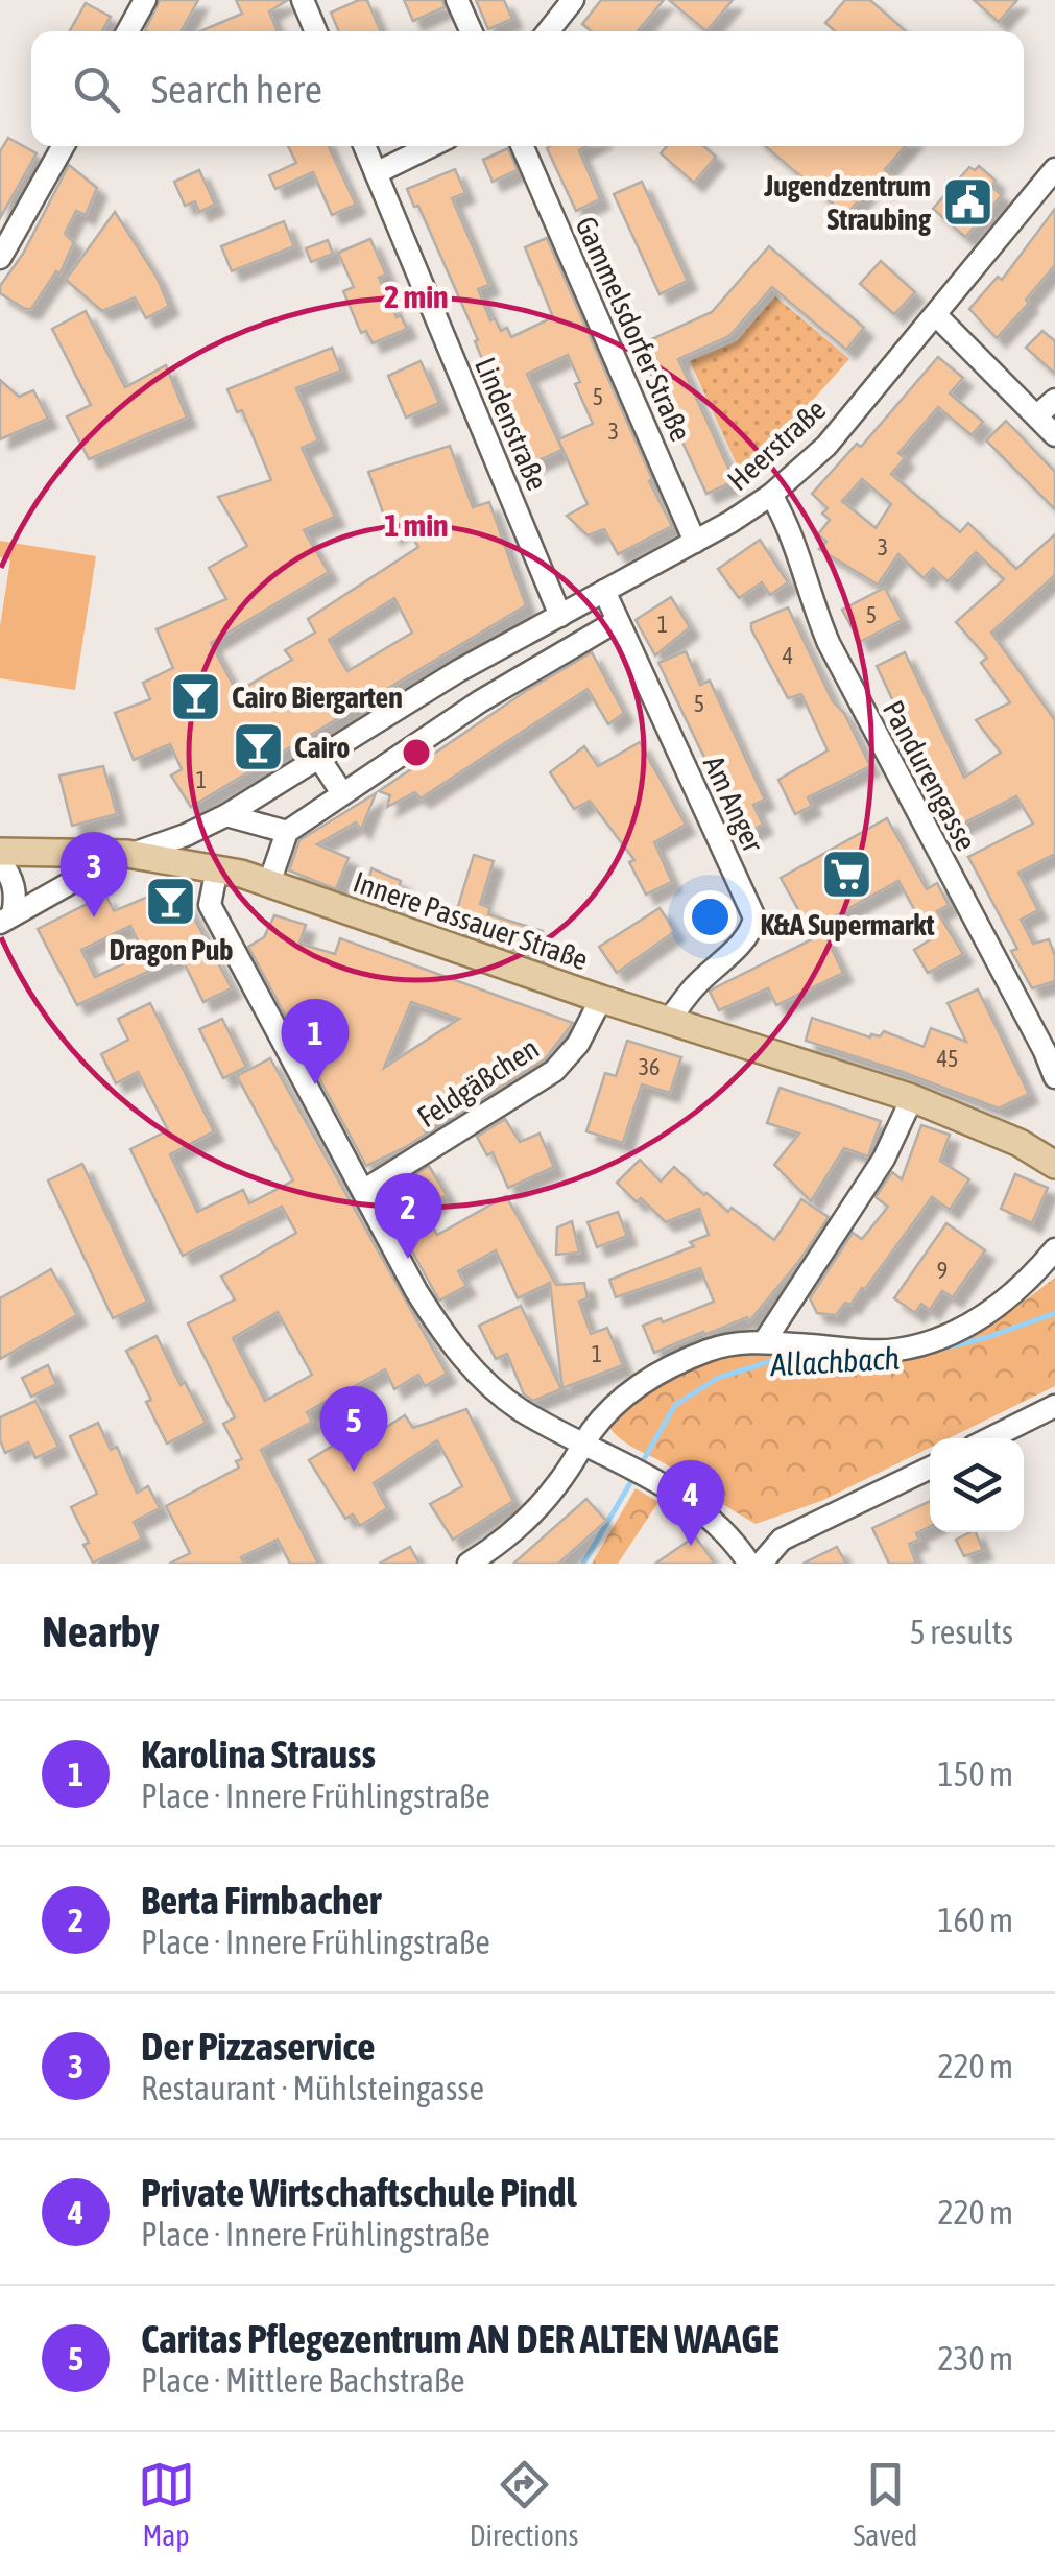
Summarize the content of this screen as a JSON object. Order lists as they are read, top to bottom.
{
  "streets": {
    "main road": ["Innere Passauer Straße"],
    "street": [
      "Gammelsdorfer Straße",
      "Lindenstraße",
      "Heerstraße",
      "Pandurengasse",
      "Am Anger",
      "Feldgäßchen"
    ]
  },
  "crossings": [
    ["Gammelsdorfer Straße", "Heerstraße"],
    ["Lindenstraße", "Heerstraße"],
    ["Heerstraße", "Pandurengasse"],
    ["Heerstraße", "Am Anger"],
    ["Heerstraße", "Innere Passauer Straße"],
    ["Am Anger", "Innere Passauer Straße"],
    ["Innere Passauer Straße", "Feldgäßchen"]
  ],
  "water": ["Allachbach"],
  "places": {
    "public building": ["Jugendzentrum Straubing"],
    "bar": ["Cairo Biergarten", "Cairo", "Dragon Pub"],
    "supermarket": ["K&A Supermarkt"]
  },
  "house_numbers": [
    "5",
    "3",
    "3",
    "5",
    "1",
    "4",
    "5",
    "1",
    "45",
    "36",
    "9",
    "1"
  ],
  "page": {
    "search": "Search here",
    "pins": [
      "3",
      "1",
      "2",
      "5",
      "4"
    ],
    "heading": ["Nearby", "5 results"],
    "list": [
      {
        "mark": "1",
        "name": "Karolina Strauss",
        "note": "Place · Innere Frühlingstraße",
        "value": "150 m"
      },
      {
        "mark": "2",
        "name": "Berta Firnbacher",
        "note": "Place · Innere Frühlingstraße",
        "value": "160 m"
      },
      {
        "mark": "3",
        "name": "Der Pizzaservice",
        "note": "Restaurant · Mühlsteingasse",
        "value": "220 m"
      },
      {
        "mark": "4",
        "name": "Private Wirtschaftschule Pindl",
        "note": "Place · Innere Frühlingstraße",
        "value": "220 m"
      },
      {
        "mark": "5",
        "name": "Caritas Pflegezentrum AN DER ALTEN WAAGE",
        "note": "Place · Mittlere Bachstraße",
        "value": "230 m"
      }
    ],
    "nav": ["Map", "Directions", "Saved"]
  },
  "rings": ["2 min", "1 min"]
}
